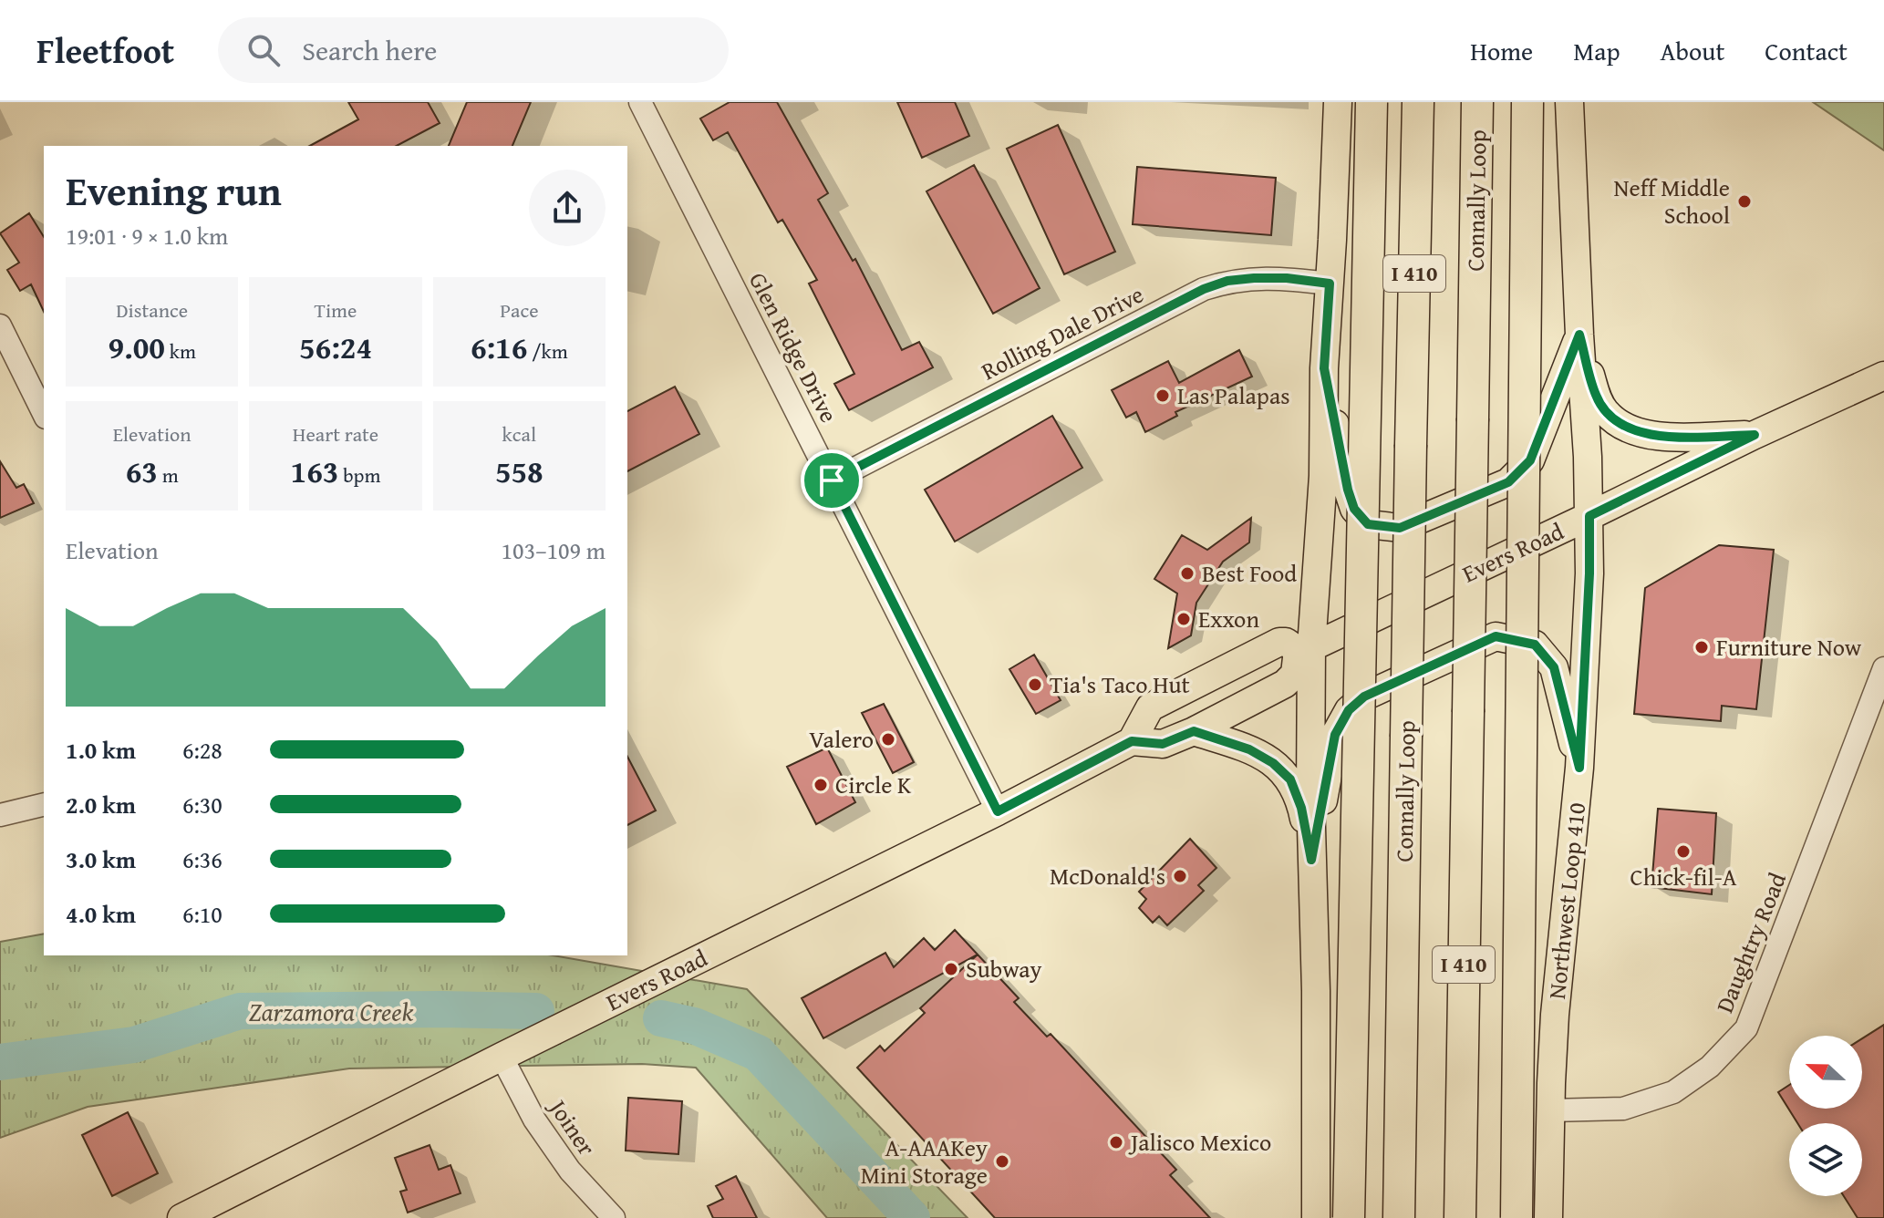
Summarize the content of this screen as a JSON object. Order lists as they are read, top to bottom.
{
  "streets": {
    "highway": ["Connally Loop", "I 410"],
    "main road": ["Evers Road", "Northwest Loop 410"],
    "street": [
      "Rolling Dale Drive",
      "Glen Ridge Drive",
      "Daughtry Road",
      "Joiner"
    ]
  },
  "crossings": [
    ["Rolling Dale Drive", "Glen Ridge Drive"],
    ["Glen Ridge Drive", "Evers Road"],
    ["Evers Road", "Northwest Loop 410"],
    ["Evers Road", "Joiner"],
    ["Northwest Loop 410", "Daughtry Road"]
  ],
  "water": ["Zarzamora Creek"],
  "places": [
    "Neff Middle School",
    "Las Palapas",
    "Best Food",
    "Exxon",
    "Furniture Now",
    "Tia's Taco Hut",
    "Valero",
    "Circle K",
    "Chick-fil-A",
    "McDonald's",
    "Subway",
    "Jalisco Mexico",
    "A-AAAKey Mini Storage"
  ],
  "north": "left",
  "page": {
    "header": "Fleetfoot",
    "search": "Search here",
    "nav": [
      "Home",
      "Map",
      "About",
      "Contact"
    ],
    "heading": ["Evening run", "19:01 · 9 × 1.0 km"],
    "stats": [
      ["Distance", "9.00 km"],
      ["Time", "56:24"],
      ["Pace", "6:16 /km"],
      ["Elevation", "63 m"],
      ["Heart rate", "163 bpm"],
      ["kcal", "558"]
    ],
    "chart": ["Elevation", "103–109 m"],
    "list": [
      {
        "name": "1.0 km",
        "note": "6:28"
      },
      {
        "name": "2.0 km",
        "note": "6:30"
      },
      {
        "name": "3.0 km",
        "note": "6:36"
      },
      {
        "name": "4.0 km",
        "note": "6:10"
      }
    ]
  }
}
